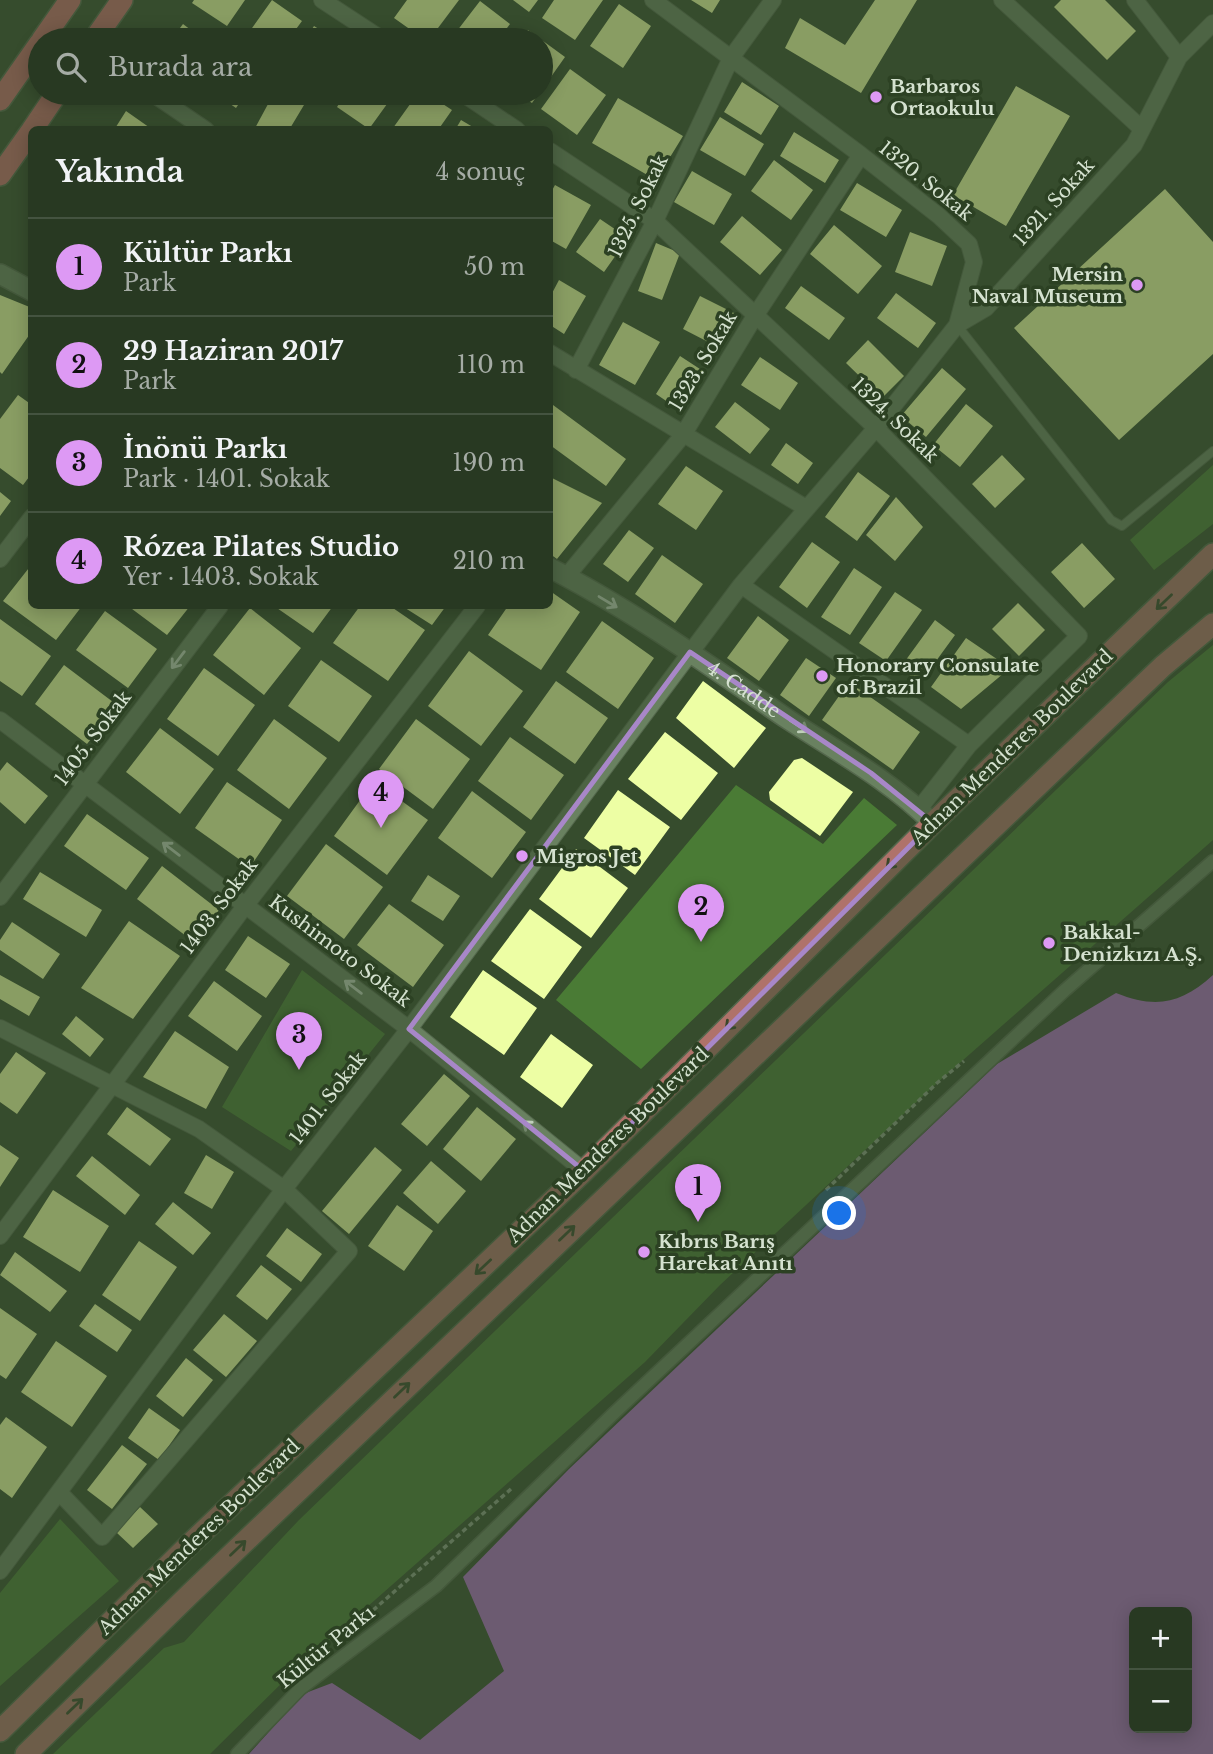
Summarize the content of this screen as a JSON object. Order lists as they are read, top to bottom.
{
  "streets": {
    "main road": ["Adnan Menderes Boulevard"],
    "street": [
      "1320. Sokak",
      "1321. Sokak",
      "1325. Sokak",
      "1323. Sokak",
      "1324. Sokak",
      "4. Cadde",
      "1405. Sokak",
      "1403. Sokak",
      "Kushimoto Sokak",
      "1401. Sokak",
      "Kültür Parkı"
    ]
  },
  "crossings": [
    ["1320. Sokak", "1321. Sokak"],
    ["1320. Sokak", "1325. Sokak"],
    ["1320. Sokak", "1323. Sokak"],
    ["1321. Sokak", "1324. Sokak"],
    ["1321. Sokak", "4. Cadde"],
    ["1321. Sokak", "1401. Sokak"],
    ["1325. Sokak", "1324. Sokak"],
    ["1323. Sokak", "1324. Sokak"],
    ["1323. Sokak", "4. Cadde"],
    ["4. Cadde", "Adnan Menderes Boulevard"],
    ["4. Cadde", "1401. Sokak"],
    ["1405. Sokak", "Kushimoto Sokak"],
    ["Adnan Menderes Boulevard", "Kushimoto Sokak"],
    ["1403. Sokak", "Kushimoto Sokak"],
    ["Kushimoto Sokak", "1401. Sokak"]
  ],
  "one_way": ["1405. Sokak", "Kushimoto Sokak"],
  "places": [
    "Barbaros Ortaokulu",
    "Mersin Naval Museum",
    "Honorary Consulate of Brazil",
    "Migros Jet",
    "Bakkal- Denizkızı A.Ş.",
    "Kıbrıs Barış Harekat Anıtı"
  ],
  "page": {
    "search": "Burada ara",
    "heading": ["Yakında", "4 sonuç"],
    "list": [
      {
        "mark": "1",
        "name": "Kültür Parkı",
        "note": "Park",
        "value": "50 m"
      },
      {
        "mark": "2",
        "name": "29 Haziran 2017",
        "note": "Park",
        "value": "110 m"
      },
      {
        "mark": "3",
        "name": "İnönü Parkı",
        "note": "Park · 1401. Sokak",
        "value": "190 m"
      },
      {
        "mark": "4",
        "name": "Rózea Pilates Studio",
        "note": "Yer · 1403. Sokak",
        "value": "210 m"
      }
    ],
    "pins": [
      "4",
      "2",
      "3",
      "1"
    ],
    "map_buttons": ["+", "−"]
  }
}
